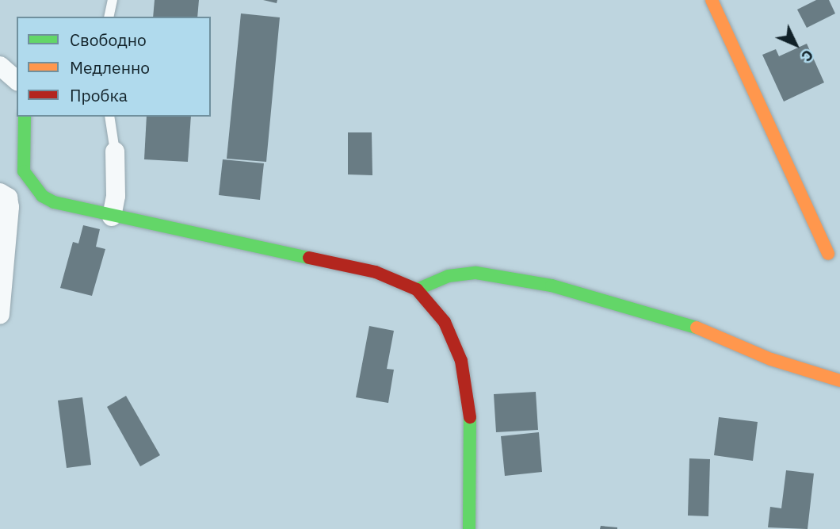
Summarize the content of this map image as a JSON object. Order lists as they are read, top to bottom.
{
  "legend": ["Свободно", "Медленно", "Пробка"],
  "north": "bottom right"
}
